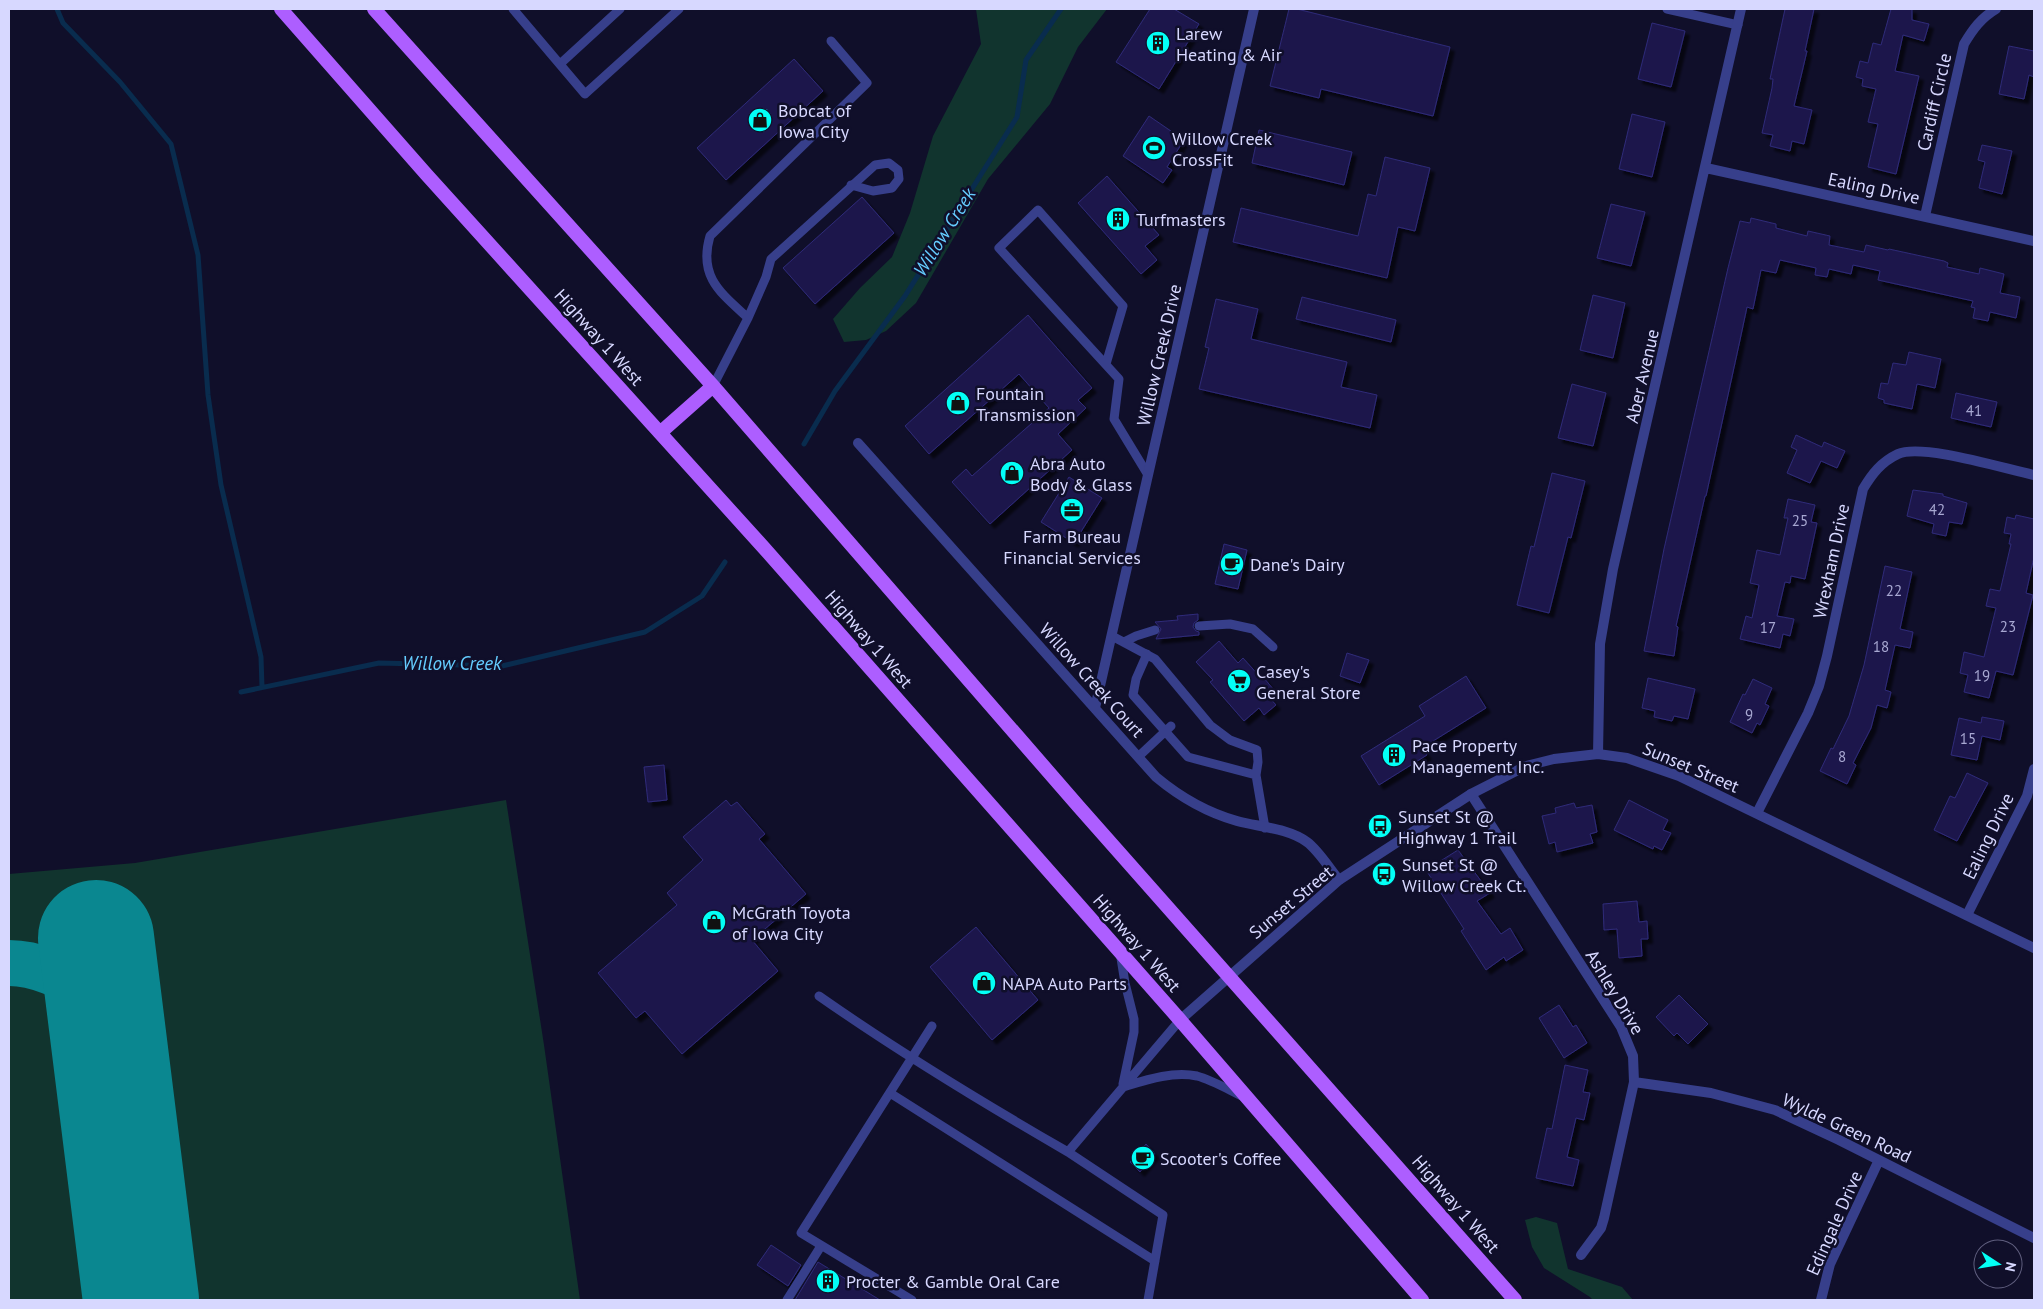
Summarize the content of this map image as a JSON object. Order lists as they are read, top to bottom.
{
  "streets": {
    "main road": ["Highway 1 West"],
    "street": [
      "Cardiff Circle",
      "Ealing Drive",
      "Willow Creek Drive",
      "Aber Avenue",
      "Wrexham Drive",
      "Willow Creek Court",
      "Sunset Street",
      "Ashley Drive",
      "Wylde Green Road",
      "Edingale Drive"
    ]
  },
  "crossings": [
    ["Cardiff Circle", "Ealing Drive"],
    ["Ealing Drive", "Aber Avenue"],
    ["Ealing Drive", "Sunset Street"],
    ["Highway 1 West", "Sunset Street"],
    ["Willow Creek Drive", "Willow Creek Court"],
    ["Aber Avenue", "Sunset Street"],
    ["Wrexham Drive", "Sunset Street"],
    ["Willow Creek Court", "Sunset Street"],
    ["Sunset Street", "Ashley Drive"],
    ["Ashley Drive", "Wylde Green Road"],
    ["Wylde Green Road", "Edingale Drive"]
  ],
  "water": ["Willow Creek"],
  "places": {
    "building": [
      "Larew Heating & Air",
      "Turfmasters",
      "Pace Property Management Inc.",
      "Procter & Gamble Oral Care"
    ],
    "shop": [
      "Bobcat of Iowa City",
      "Fountain Transmission",
      "Abra Auto Body & Glass",
      "McGrath Toyota of Iowa City",
      "NAPA Auto Parts"
    ],
    "sports": ["Willow Creek CrossFit"],
    "office": ["Farm Bureau Financial Services"],
    "cafe": ["Dane's Dairy", "Scooter's Coffee"],
    "supermarket": ["Casey's General Store"],
    "bus stop": ["Sunset St @ Highway 1 Trail", "Sunset St @ Willow Creek Ct."]
  },
  "house_numbers": [
    "41",
    "42",
    "25",
    "22",
    "23",
    "17",
    "18",
    "19",
    "9",
    "15",
    "8"
  ],
  "north": "right"
}
